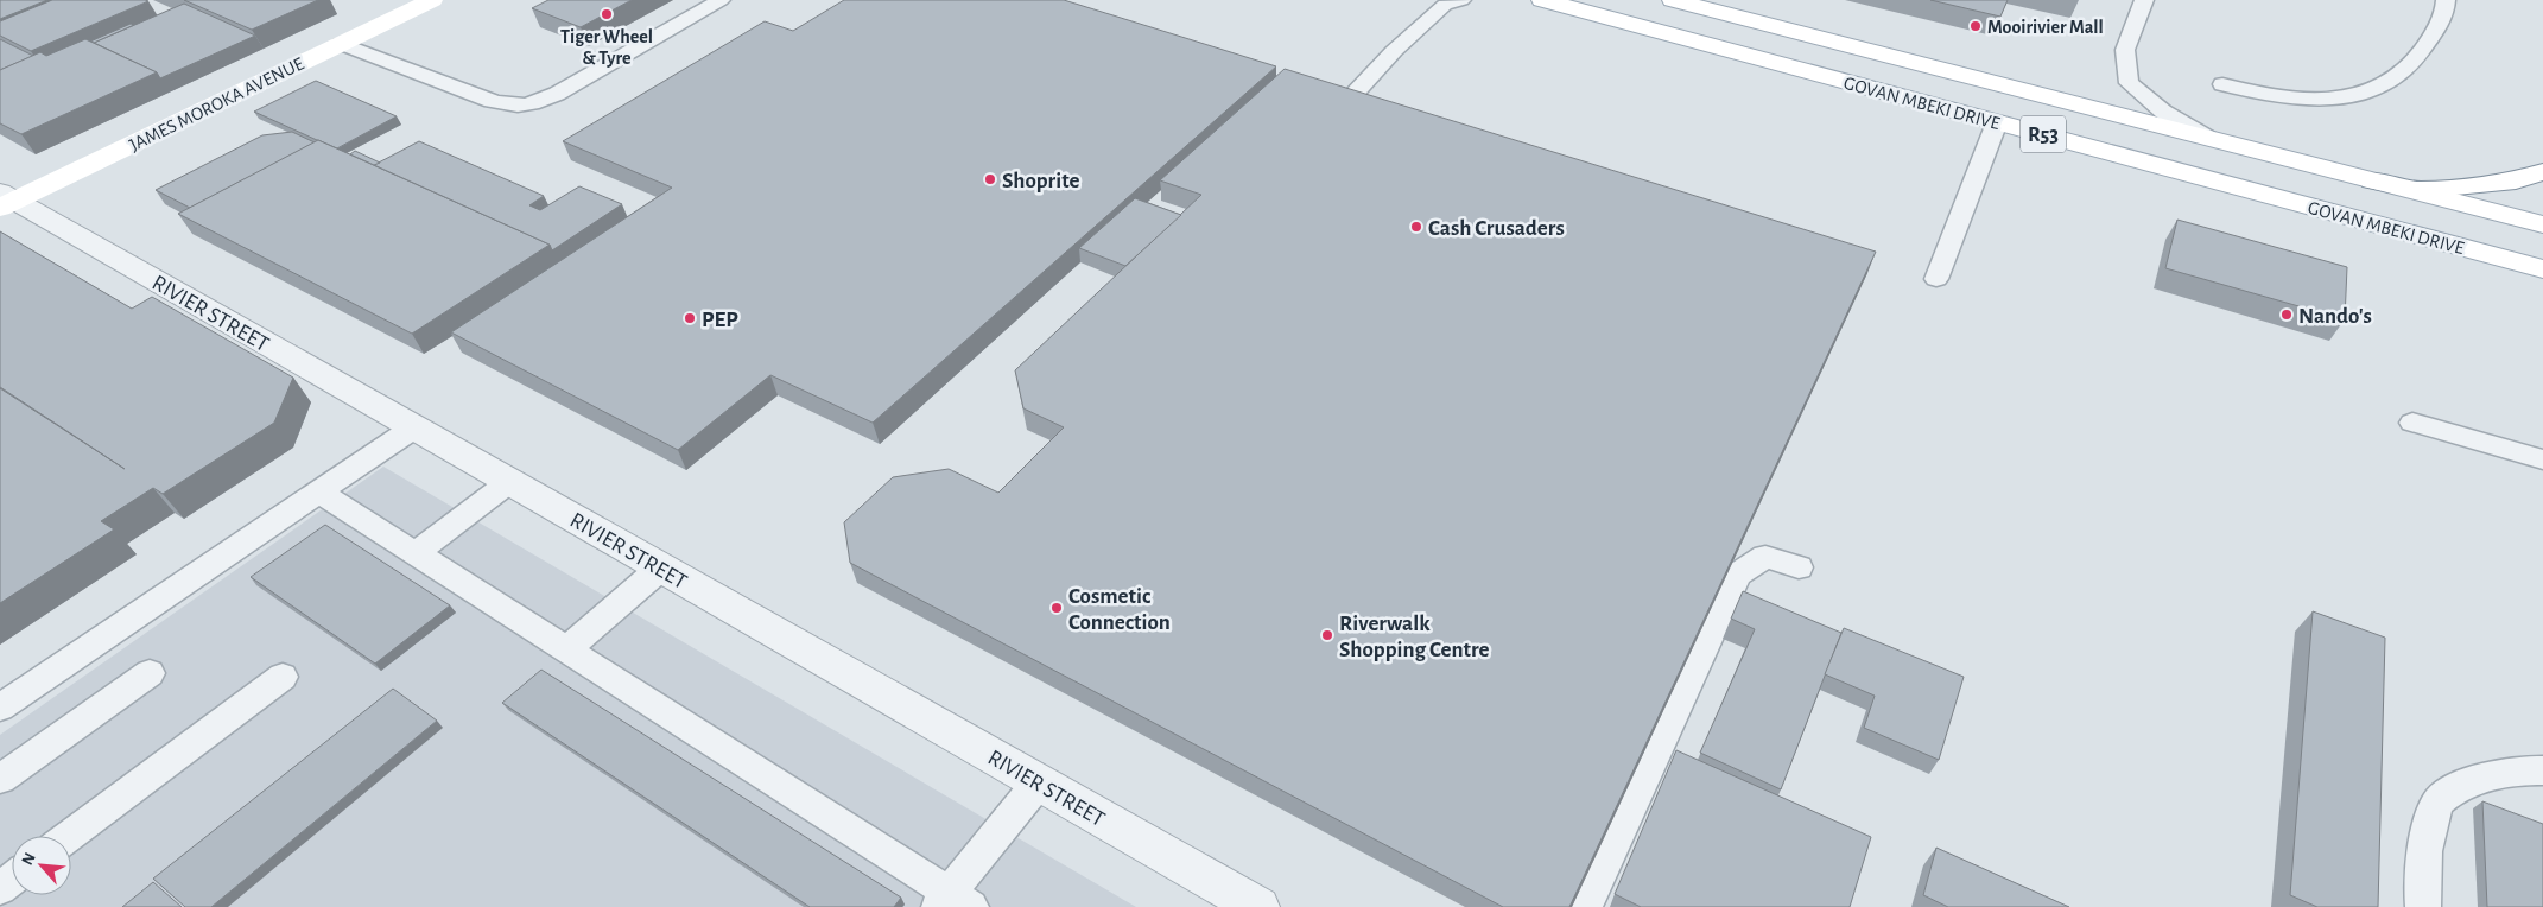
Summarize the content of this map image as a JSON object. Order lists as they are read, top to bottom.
{
  "streets": {
    "main road": ["GOVAN MBEKI DRIVE", "JAMES MOROKA AVENUE", "R53"],
    "street": ["RIVIER STREET"]
  },
  "crossings": [
    ["JAMES MOROKA AVENUE", "RIVIER STREET"]
  ],
  "places": [
    "Tiger Wheel & Tyre",
    "Mooirivier Mall",
    "Shoprite",
    "Cash Crusaders",
    "Nando's",
    "PEP",
    "Cosmetic Connection",
    "Riverwalk Shopping Centre"
  ],
  "north": "top left"
}
